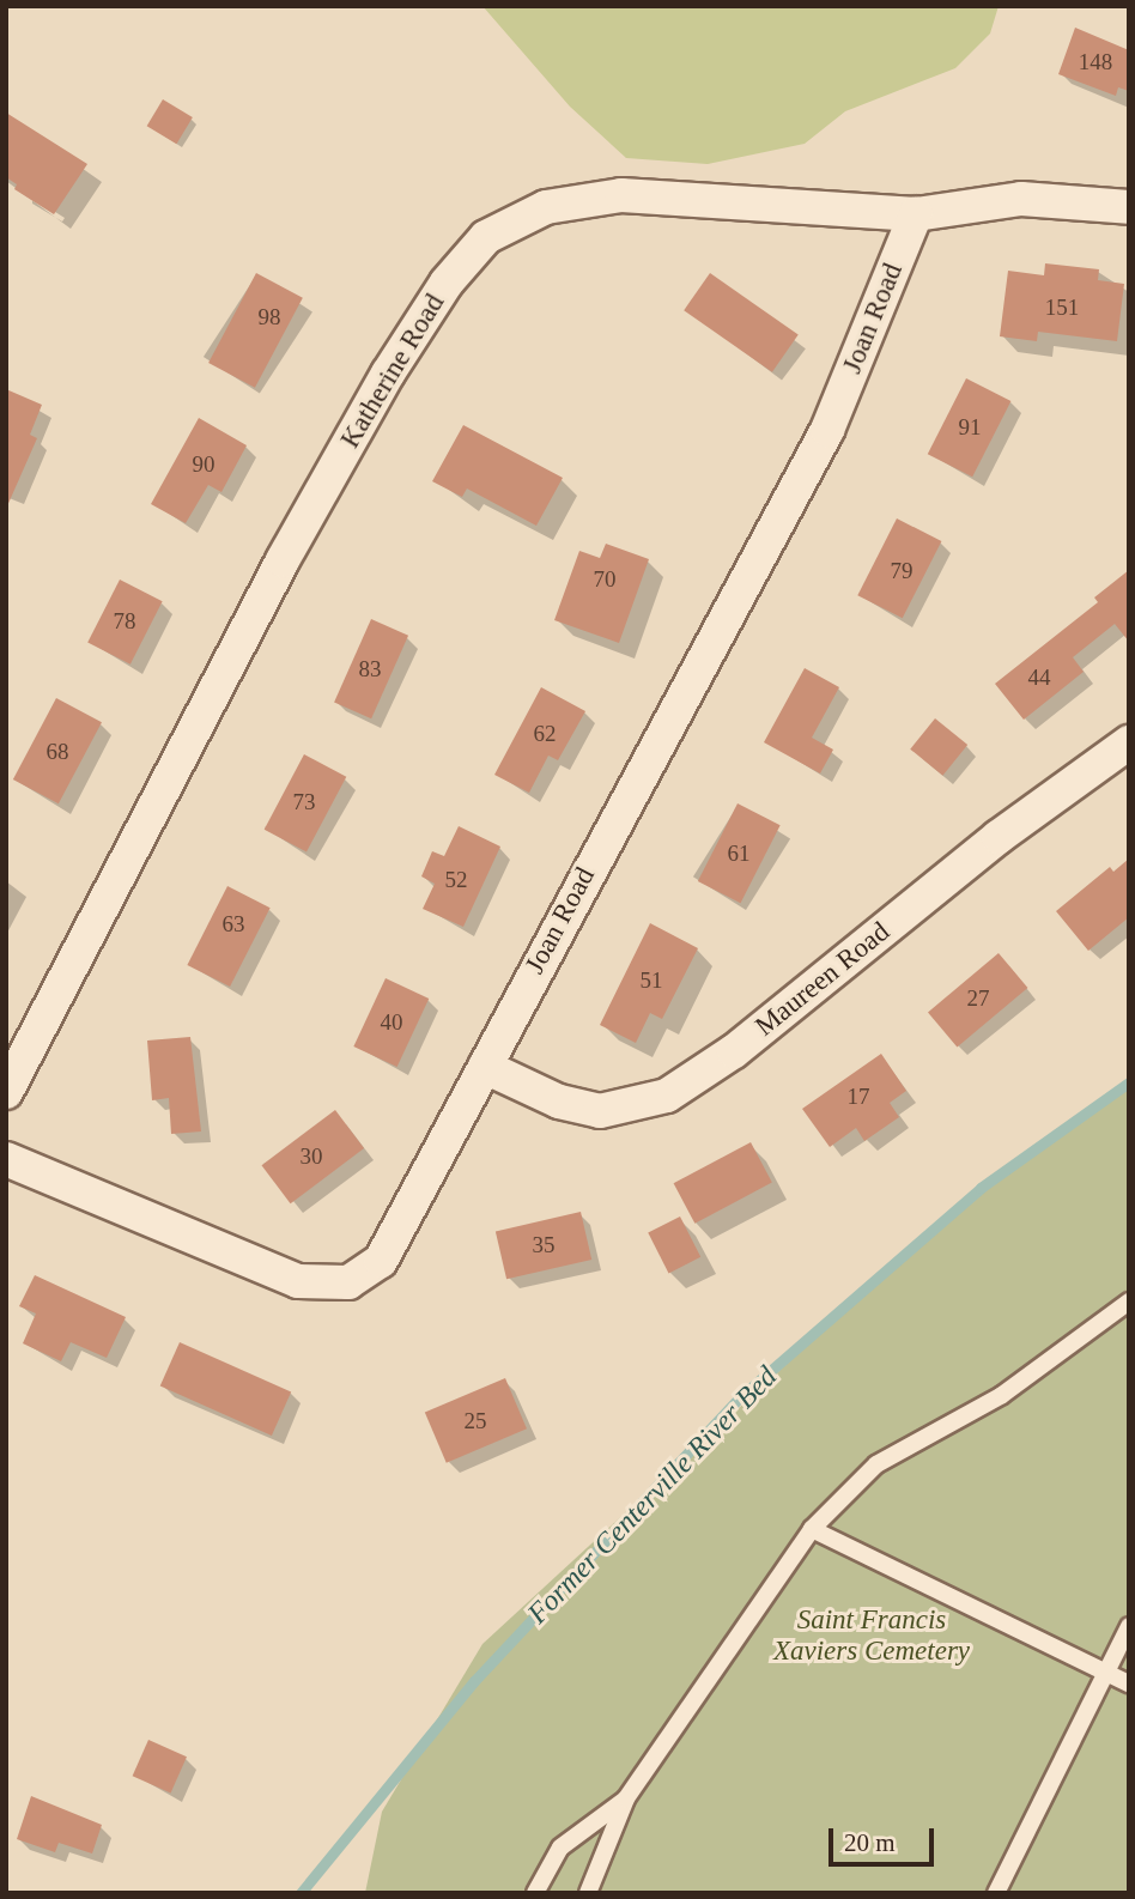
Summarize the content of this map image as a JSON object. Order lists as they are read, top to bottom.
{
  "streets": {
    "street": ["Joan Road", "Katherine Road", "Maureen Road"]
  },
  "crossings": [
    ["Joan Road", "Katherine Road"],
    ["Joan Road", "Maureen Road"]
  ],
  "water": ["Former Centerville River Bed"],
  "parks": ["Saint Francis Xaviers Cemetery"],
  "house_numbers": [
    "148",
    "151",
    "98",
    "91",
    "90",
    "79",
    "70",
    "78",
    "83",
    "44",
    "62",
    "68",
    "73",
    "61",
    "52",
    "63",
    "51",
    "27",
    "40",
    "17",
    "30",
    "35",
    "25"
  ],
  "scale_bar": "20 m"
}
